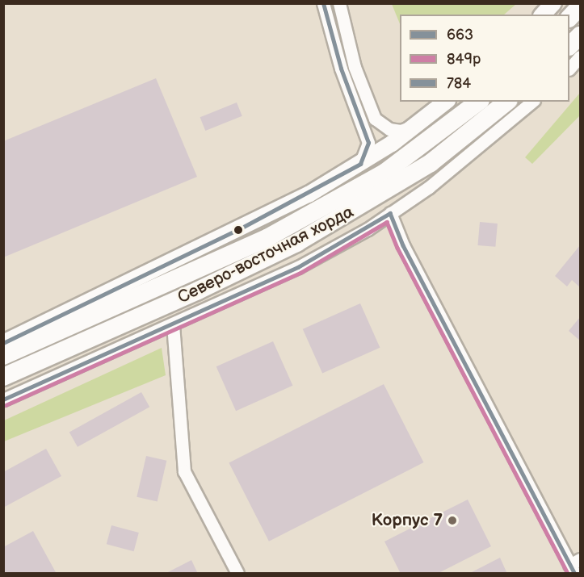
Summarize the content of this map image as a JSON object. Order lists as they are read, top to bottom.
{
  "streets": {
    "highway": ["Северо-восточная хорда"]
  },
  "places": ["Корпус 7"],
  "lines": ["transit line 784", "transit line 663", "transit line 849р"],
  "legend": ["663", "849р", "784"]
}
